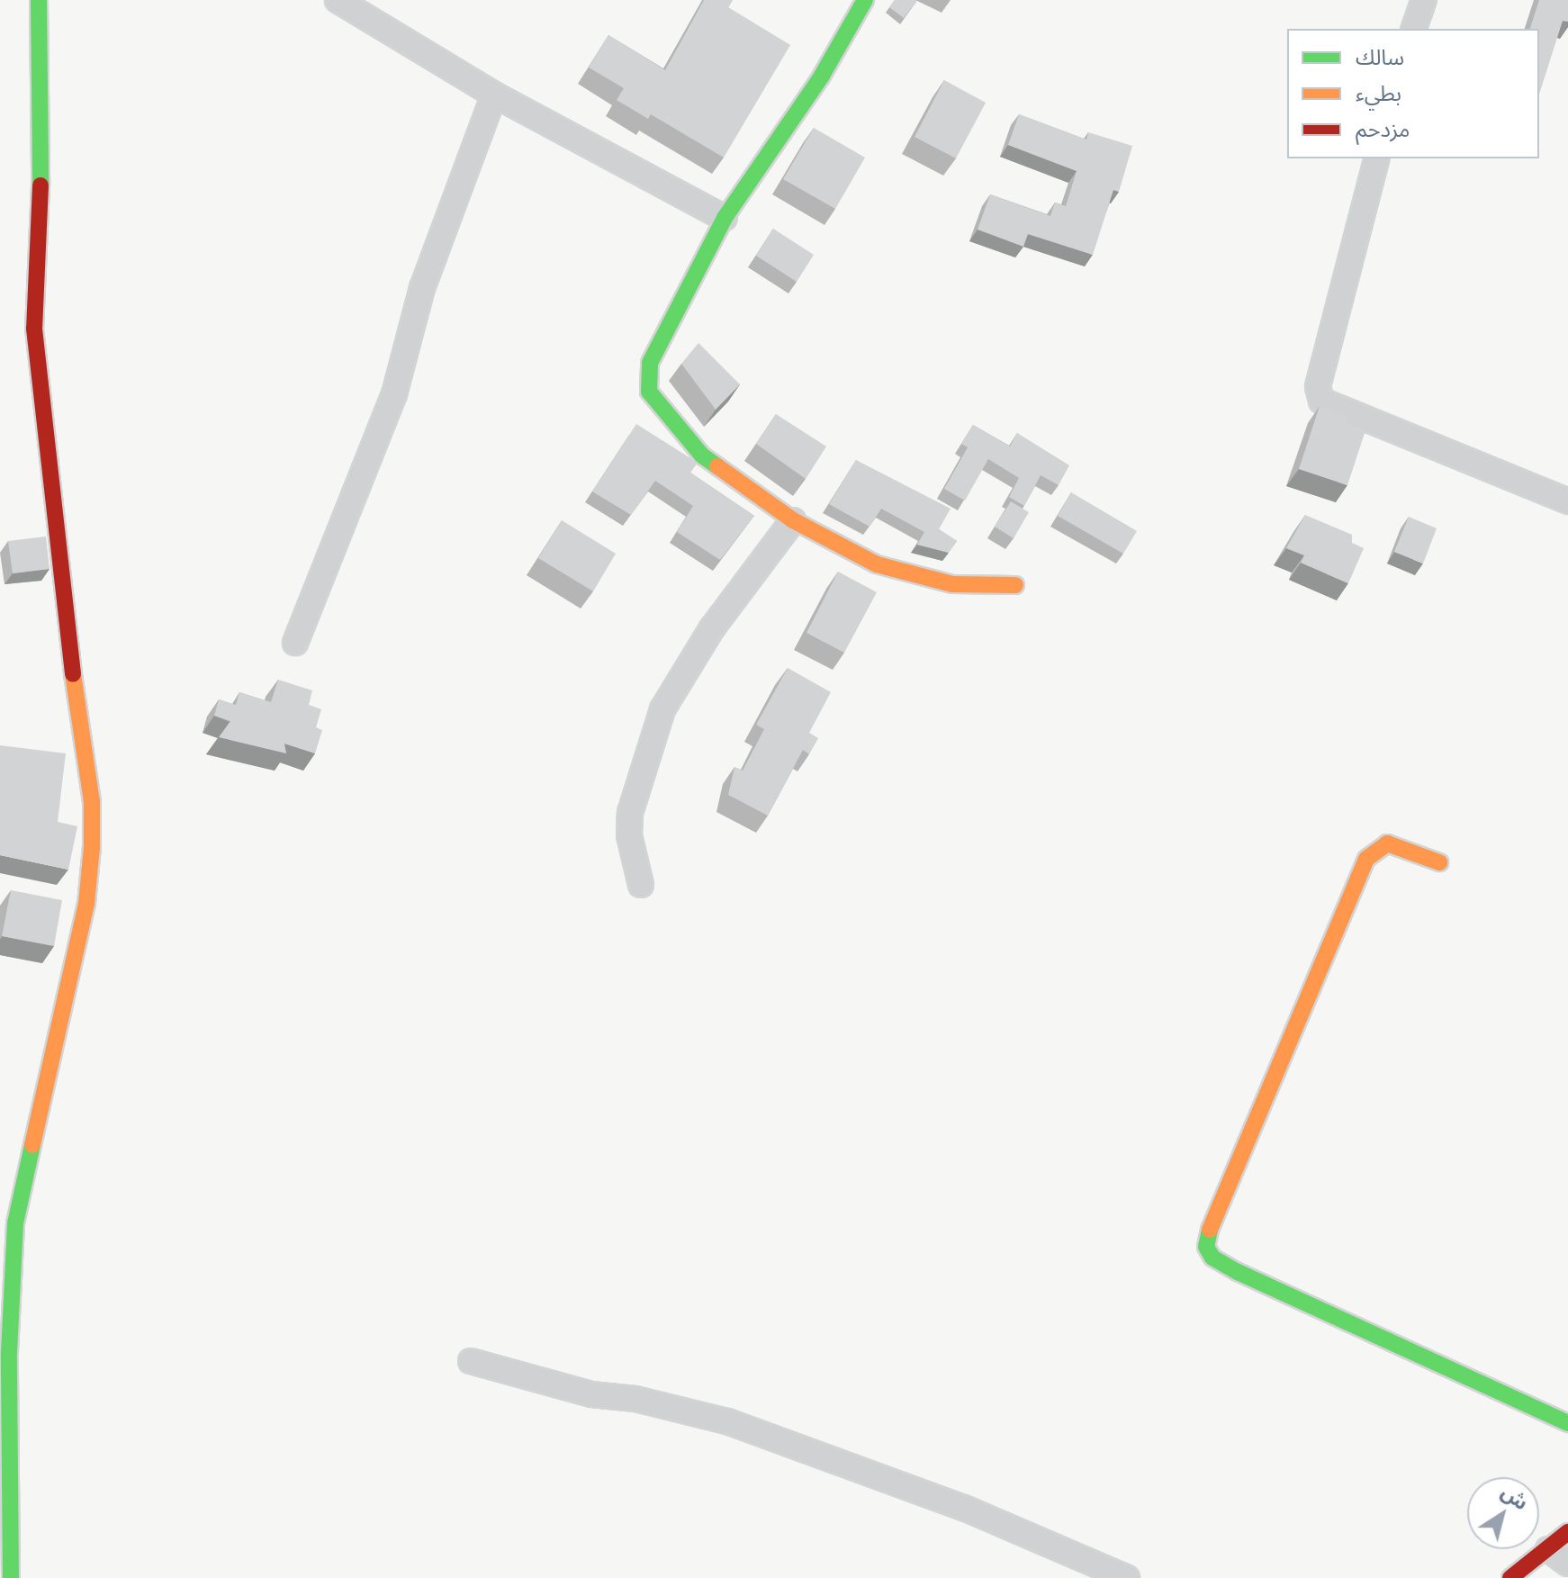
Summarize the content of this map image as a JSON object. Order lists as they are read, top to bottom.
{
  "legend": ["سالك", "بطيء", "مزدحم"],
  "north": "top right"
}
